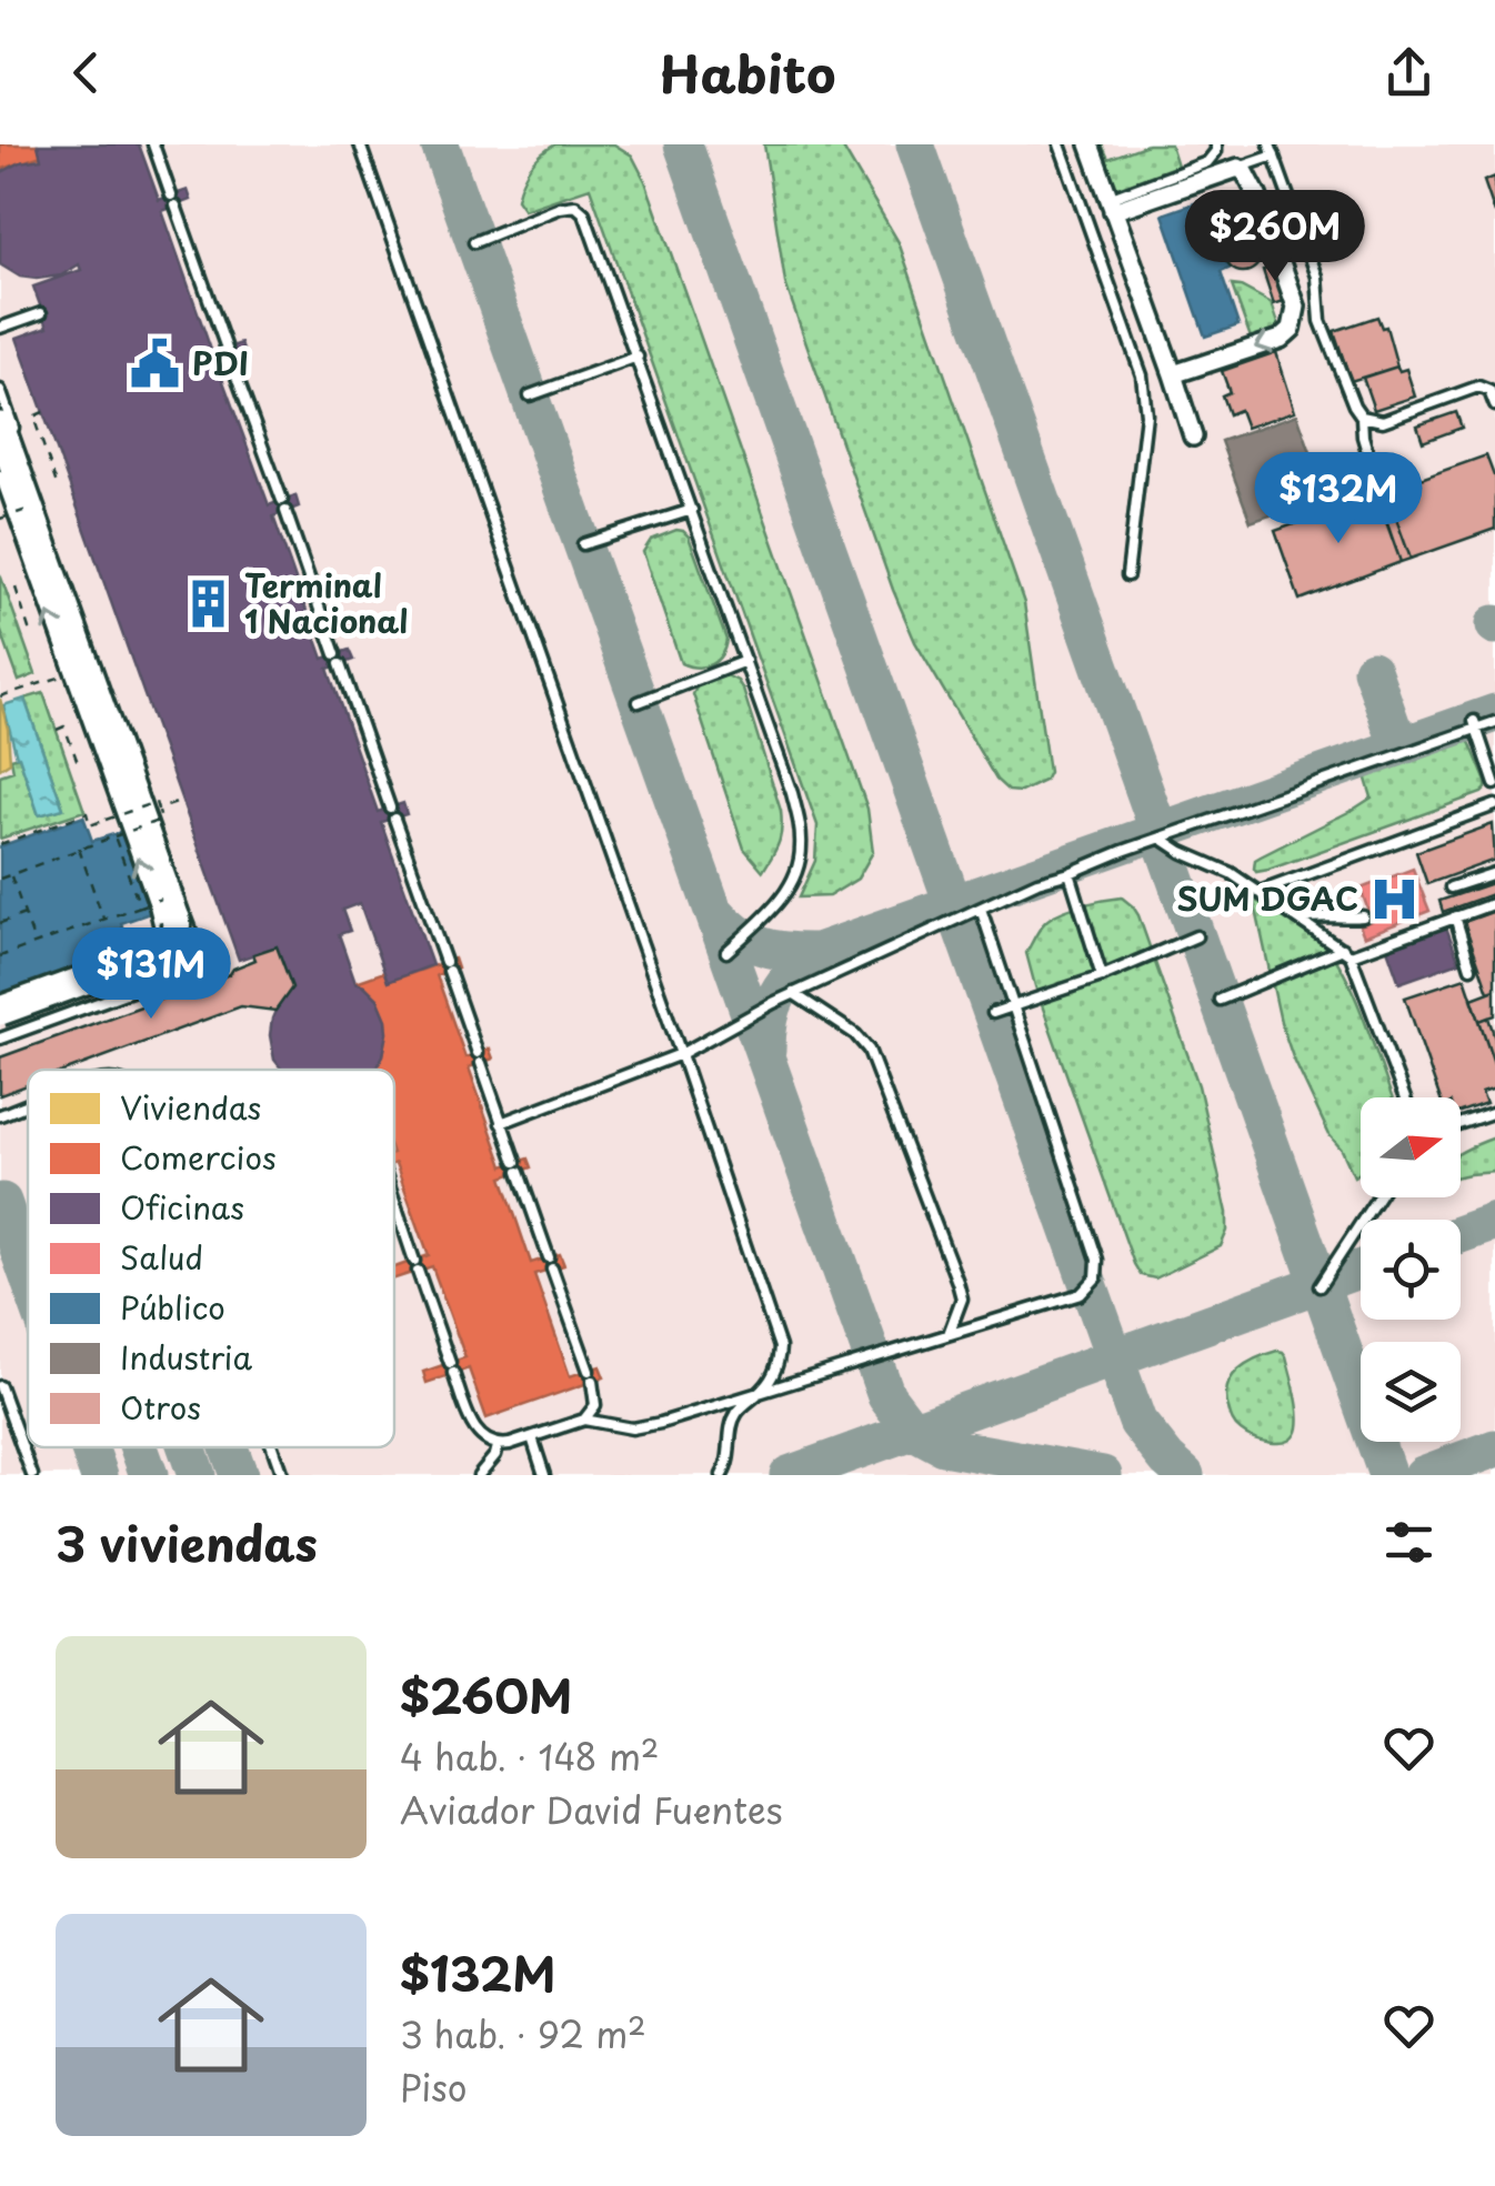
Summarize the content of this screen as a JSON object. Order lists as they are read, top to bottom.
{
  "places": {
    "public building": ["PDI"],
    "building": ["Terminal 1 Nacional"],
    "hospital": ["SUM DGAC"]
  },
  "legend": [
    "Viviendas",
    "Comercios",
    "Oficinas",
    "Salud",
    "Público",
    "Industria",
    "Otros"
  ],
  "north": "right",
  "page": {
    "header": "Habito",
    "price": ["$260M", "$132M", "$131M"],
    "heading": "3 viviendas",
    "list": [
      {
        "name": "$260M",
        "note": "4 hab. · 148 m² · Aviador David Fuentes"
      },
      {
        "name": "$132M",
        "note": "3 hab. · 92 m² · Piso"
      }
    ]
  }
}
